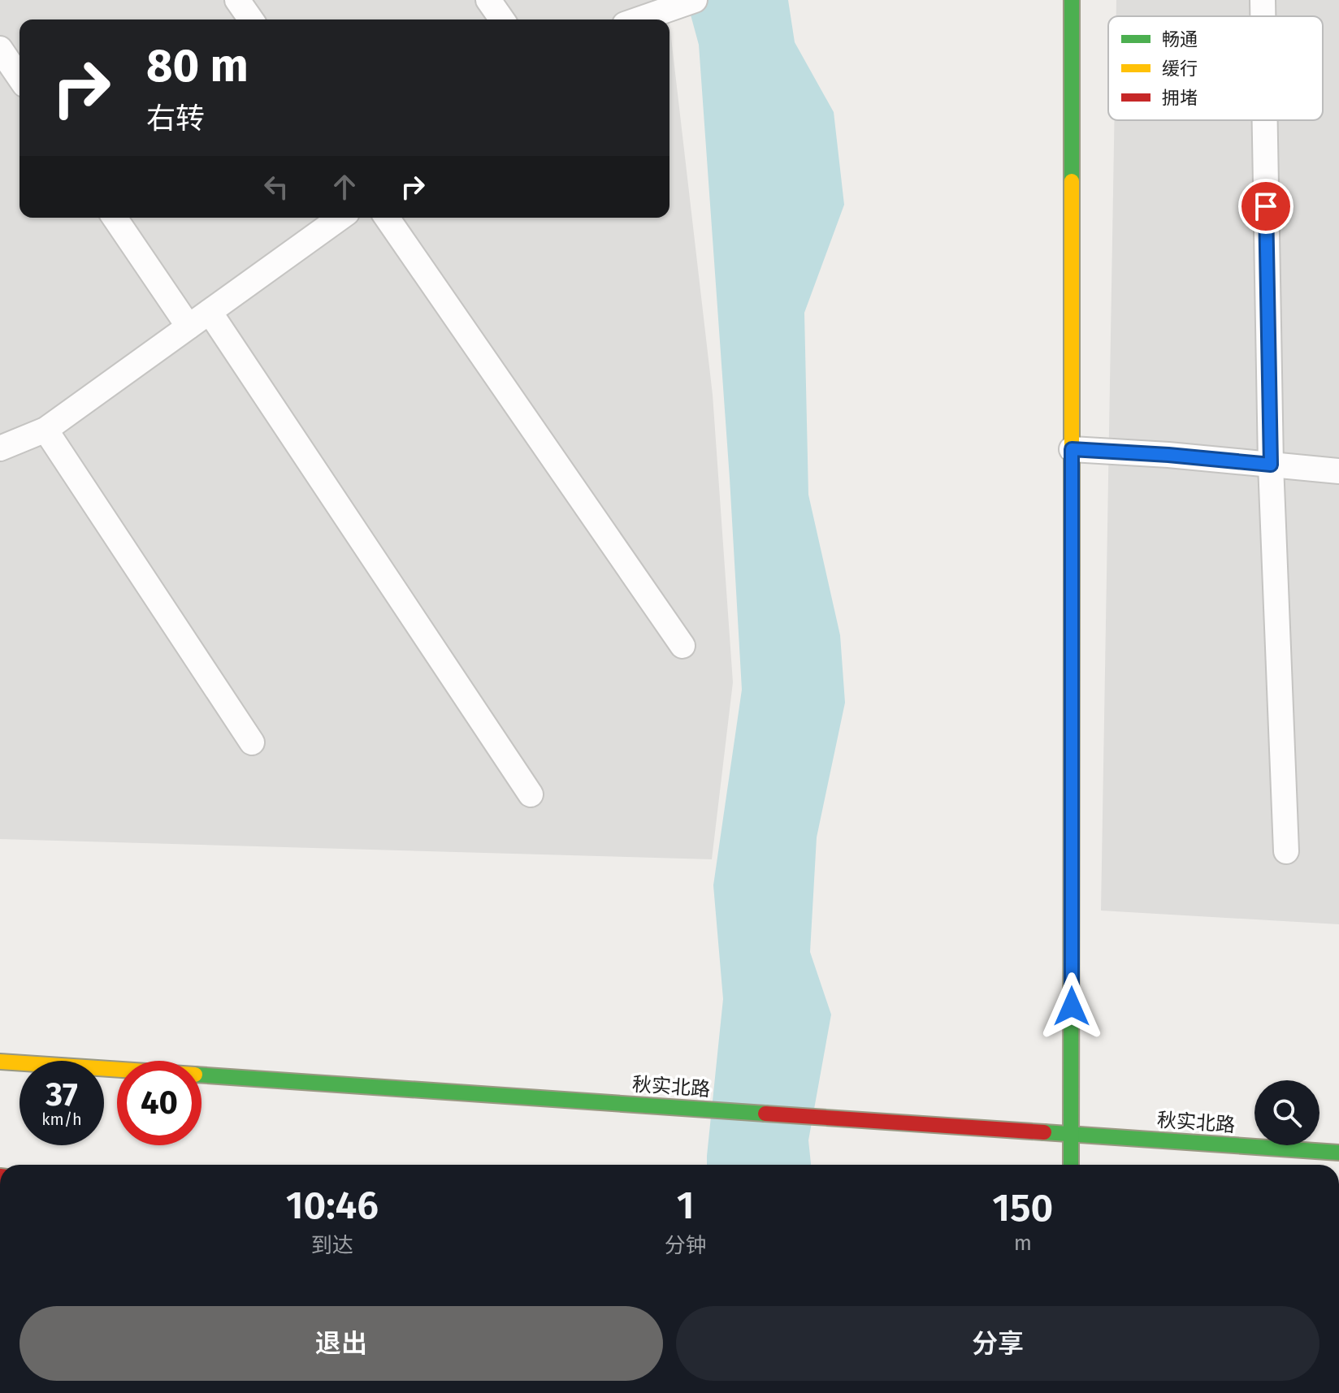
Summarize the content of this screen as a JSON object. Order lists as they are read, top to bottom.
{
  "streets": {
    "main road": ["秋实北路"]
  },
  "legend": ["畅通", "缓行", "拥堵"],
  "page": {
    "turn": ["80 m", "右转"],
    "speed": "37 km/h",
    "limit": "40",
    "eta": [
      "10:46",
      "到达",
      "1",
      "分钟",
      "150",
      "m"
    ],
    "buttons": ["退出", "分享"]
  }
}
